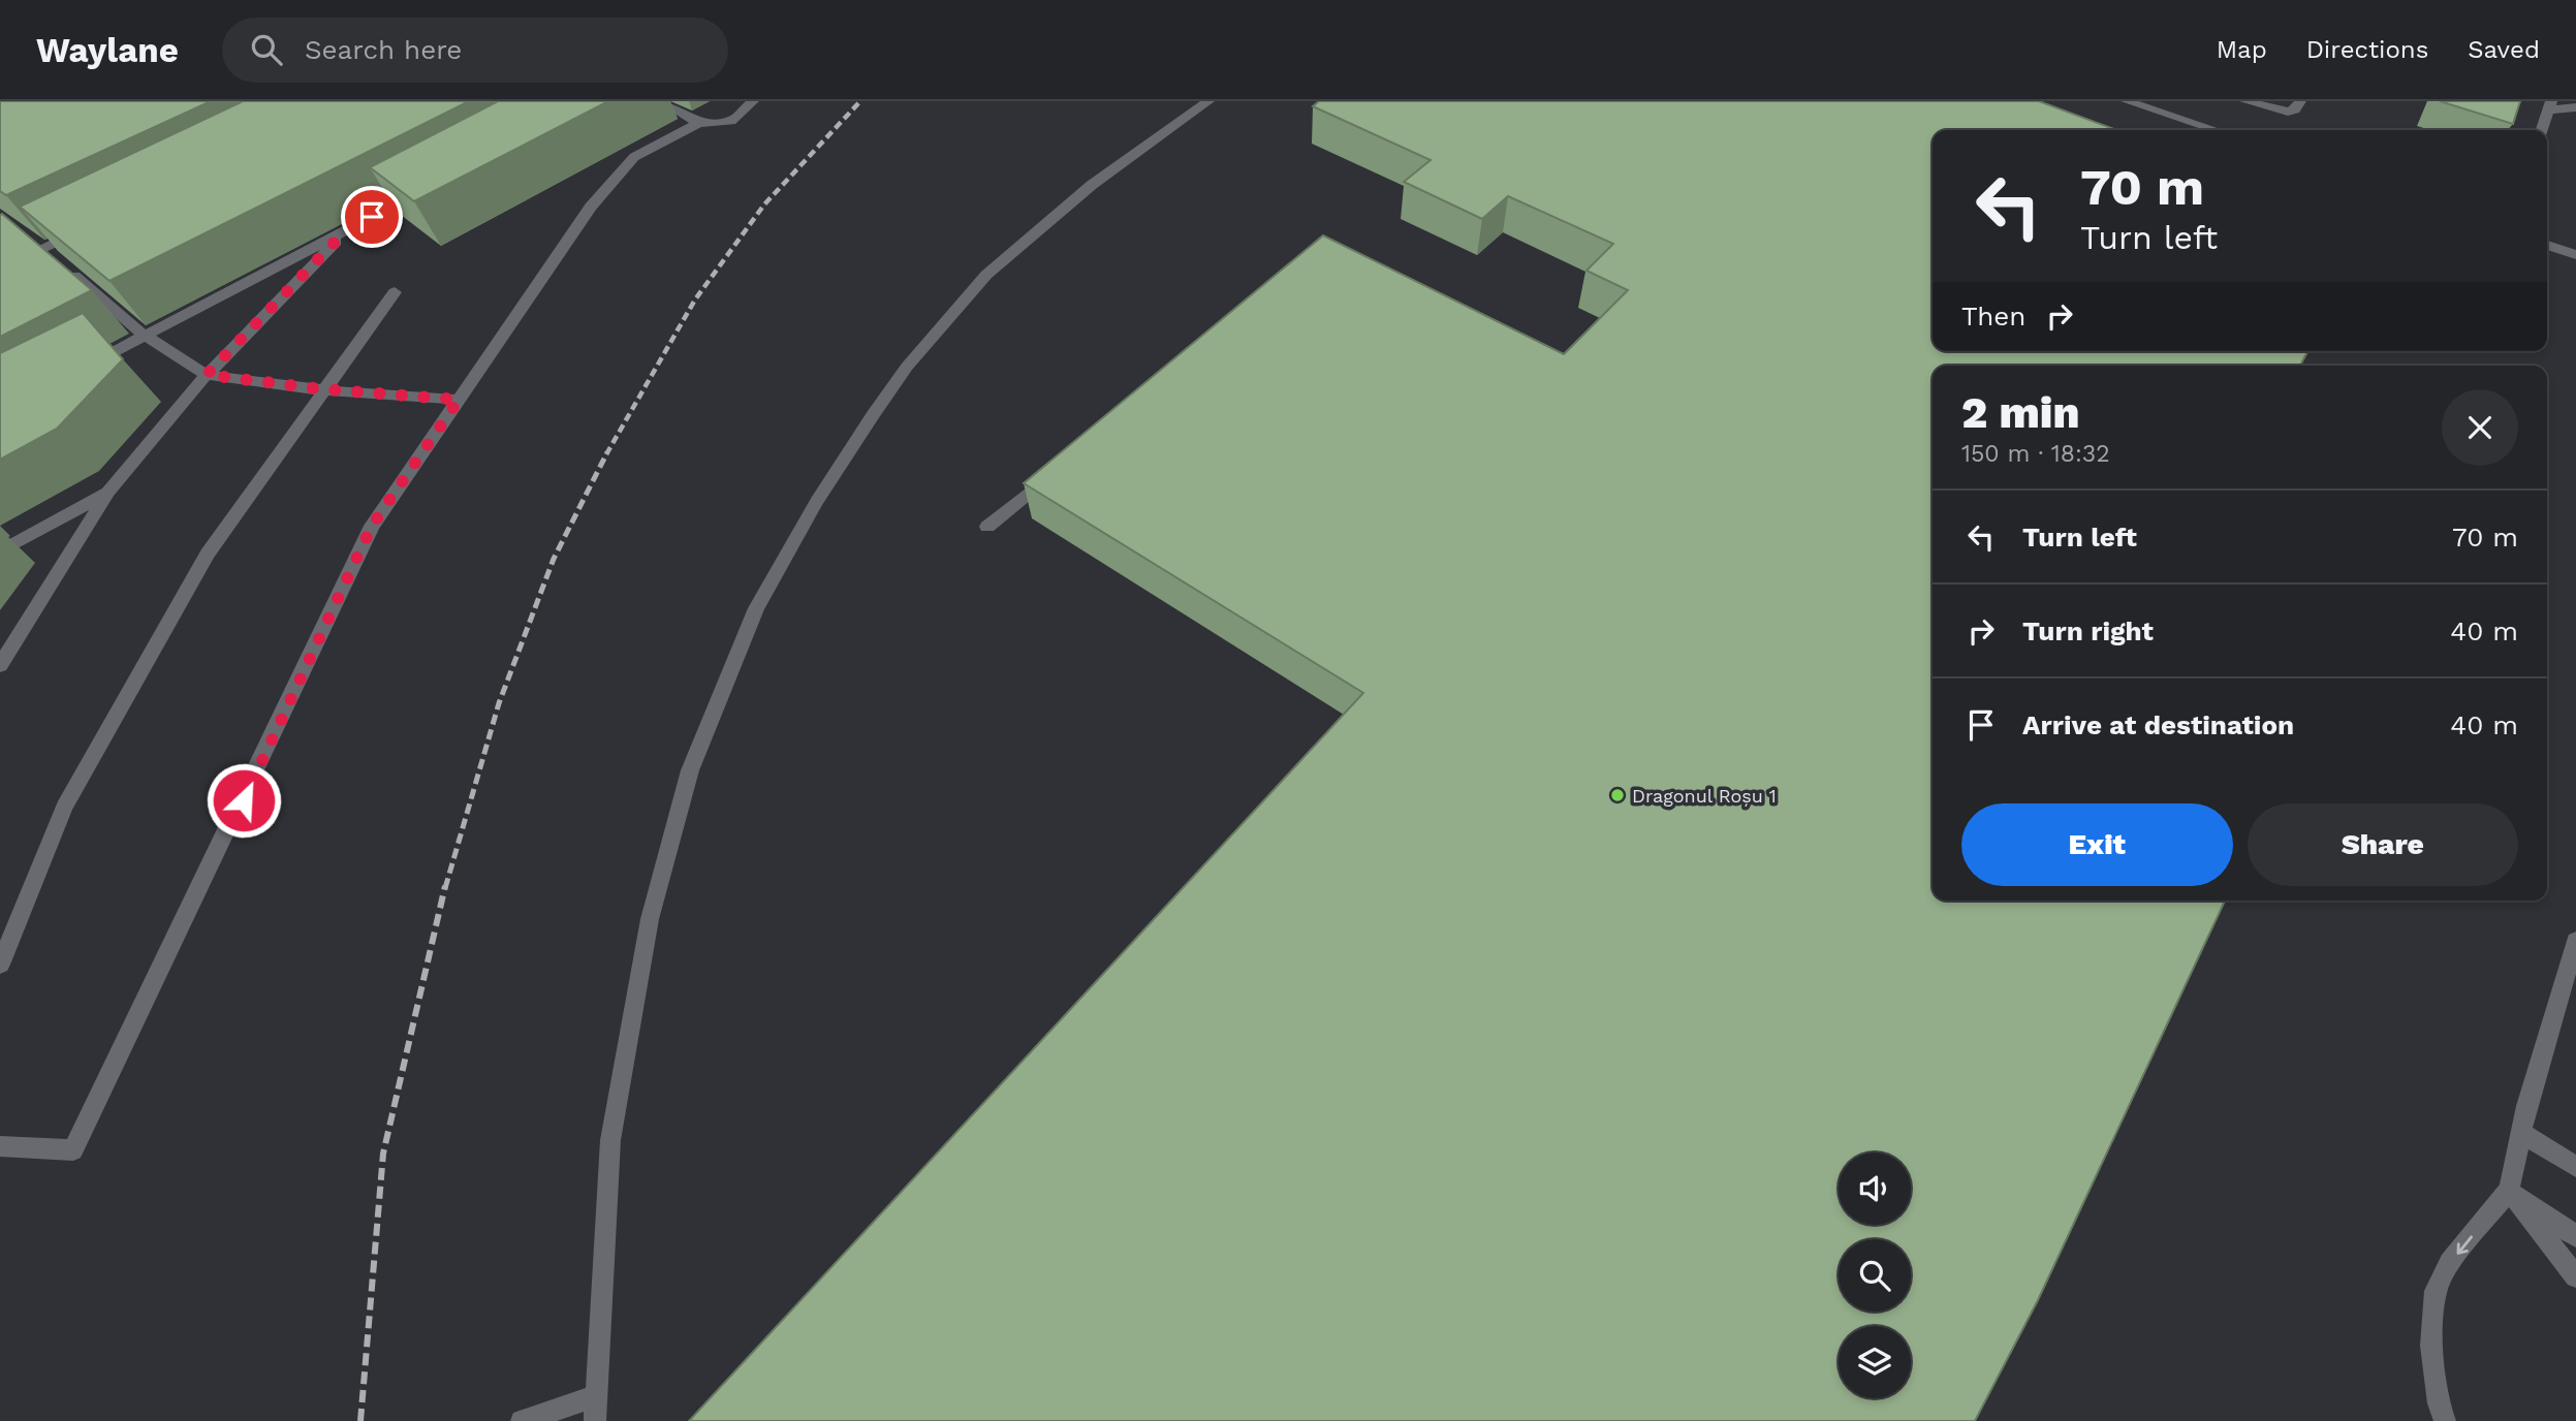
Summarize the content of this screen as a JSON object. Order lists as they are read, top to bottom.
{
  "places": ["Dragonul Roșu 1"],
  "page": {
    "header": "Waylane",
    "search": "Search here",
    "nav": ["Map", "Directions", "Saved"],
    "turn": ["70 m", "Turn left"],
    "then": "Then",
    "heading": ["2 min", "150 m · 18:32"],
    "list": [
      {
        "name": "Turn left",
        "value": "70 m"
      },
      {
        "name": "Turn right",
        "value": "40 m"
      },
      {
        "name": "Arrive at destination",
        "value": "40 m"
      }
    ],
    "buttons": ["Exit", "Share"]
  }
}
